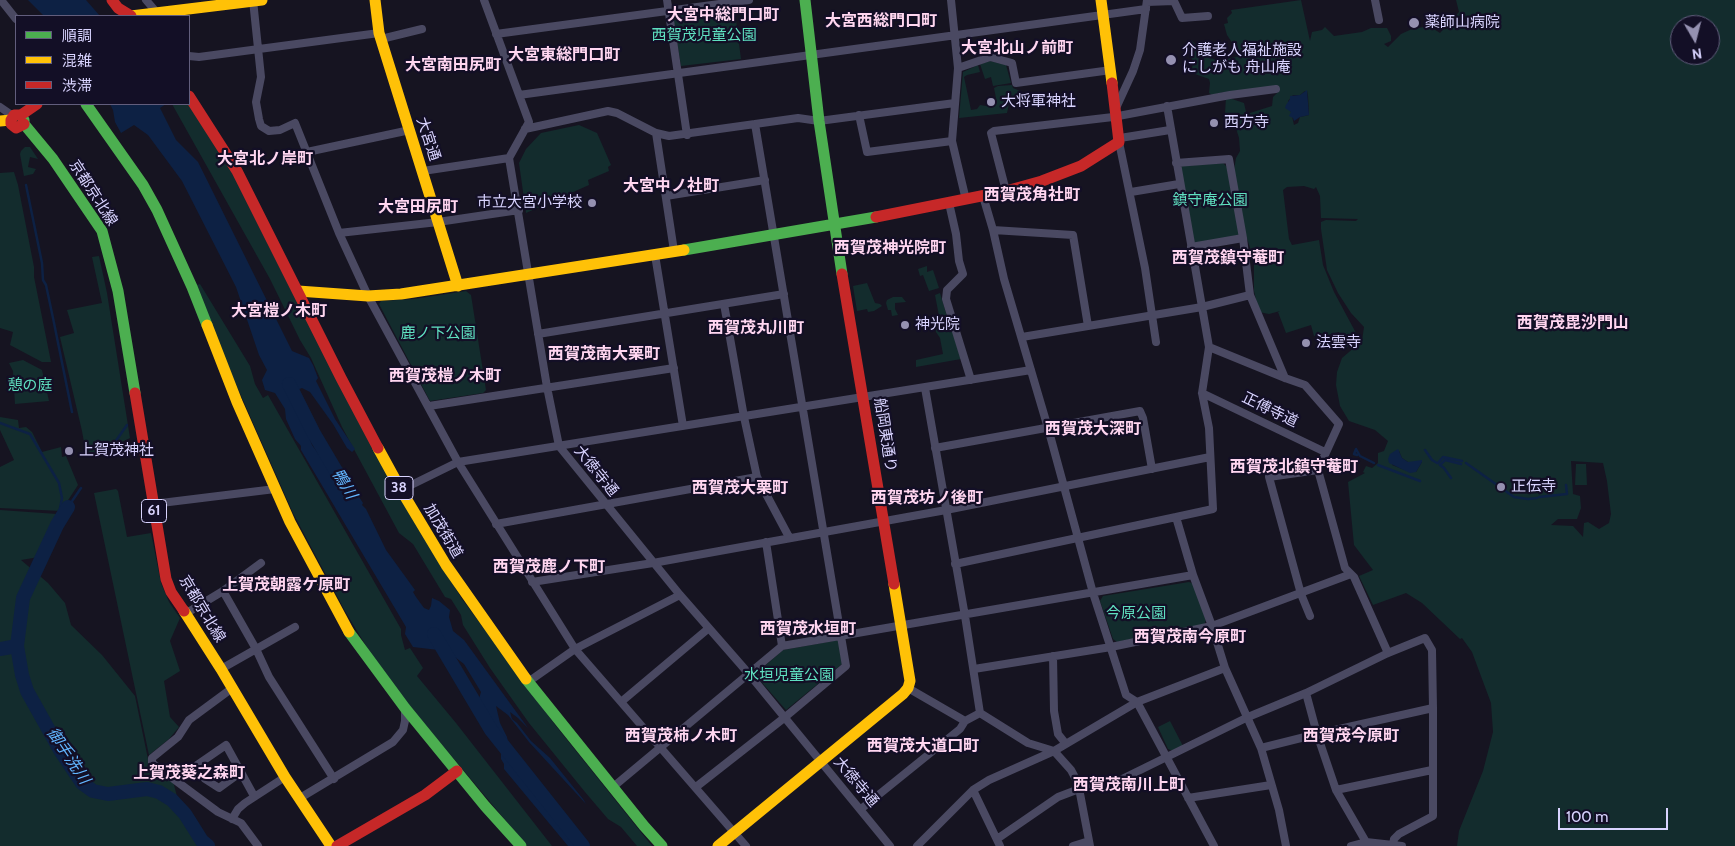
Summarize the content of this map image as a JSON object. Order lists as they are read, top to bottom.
{
  "streets": {
    "street": [
      "大宮通",
      "京都京北線",
      "正傅寺道",
      "船岡東通り",
      "大徳寺通",
      "38",
      "61",
      "加茂街道"
    ]
  },
  "districts": [
    "大宮中総門口町",
    "大宮西総門口町",
    "大宮北山ノ前町",
    "大宮東総門口町",
    "大宮南田尻町",
    "大宮北ノ岸町",
    "大宮中ノ社町",
    "西賀茂角社町",
    "大宮田尻町",
    "西賀茂神光院町",
    "西賀茂鎮守菴町",
    "大宮榿ノ木町",
    "西賀茂毘沙門山",
    "西賀茂丸川町",
    "西賀茂南大栗町",
    "西賀茂榿ノ木町",
    "西賀茂大深町",
    "西賀茂北鎮守菴町",
    "西賀茂大栗町",
    "西賀茂坊ノ後町",
    "西賀茂鹿ノ下町",
    "上賀茂朝露ケ原町",
    "西賀茂水垣町",
    "西賀茂南今原町",
    "西賀茂柿ノ木町",
    "西賀茂今原町",
    "西賀茂大道口町",
    "上賀茂葵之森町",
    "西賀茂南川上町"
  ],
  "water": ["鴨川", "御手洗川"],
  "parks": [
    "西賀茂児童公園",
    "鎮守庵公園",
    "鹿ノ下公園",
    "憩の庭",
    "今原公園",
    "水垣児童公園"
  ],
  "places": [
    "薬師山病院",
    "介護老人福祉施設 にしがも 舟山庵",
    "大将軍神社",
    "西方寺",
    "市立大宮小学校",
    "神光院",
    "法雲寺",
    "上賀茂神社",
    "正伝寺"
  ],
  "legend": ["順調", "混雑", "渋滞"],
  "scale_bar": "100 m",
  "north": "bottom"
}
